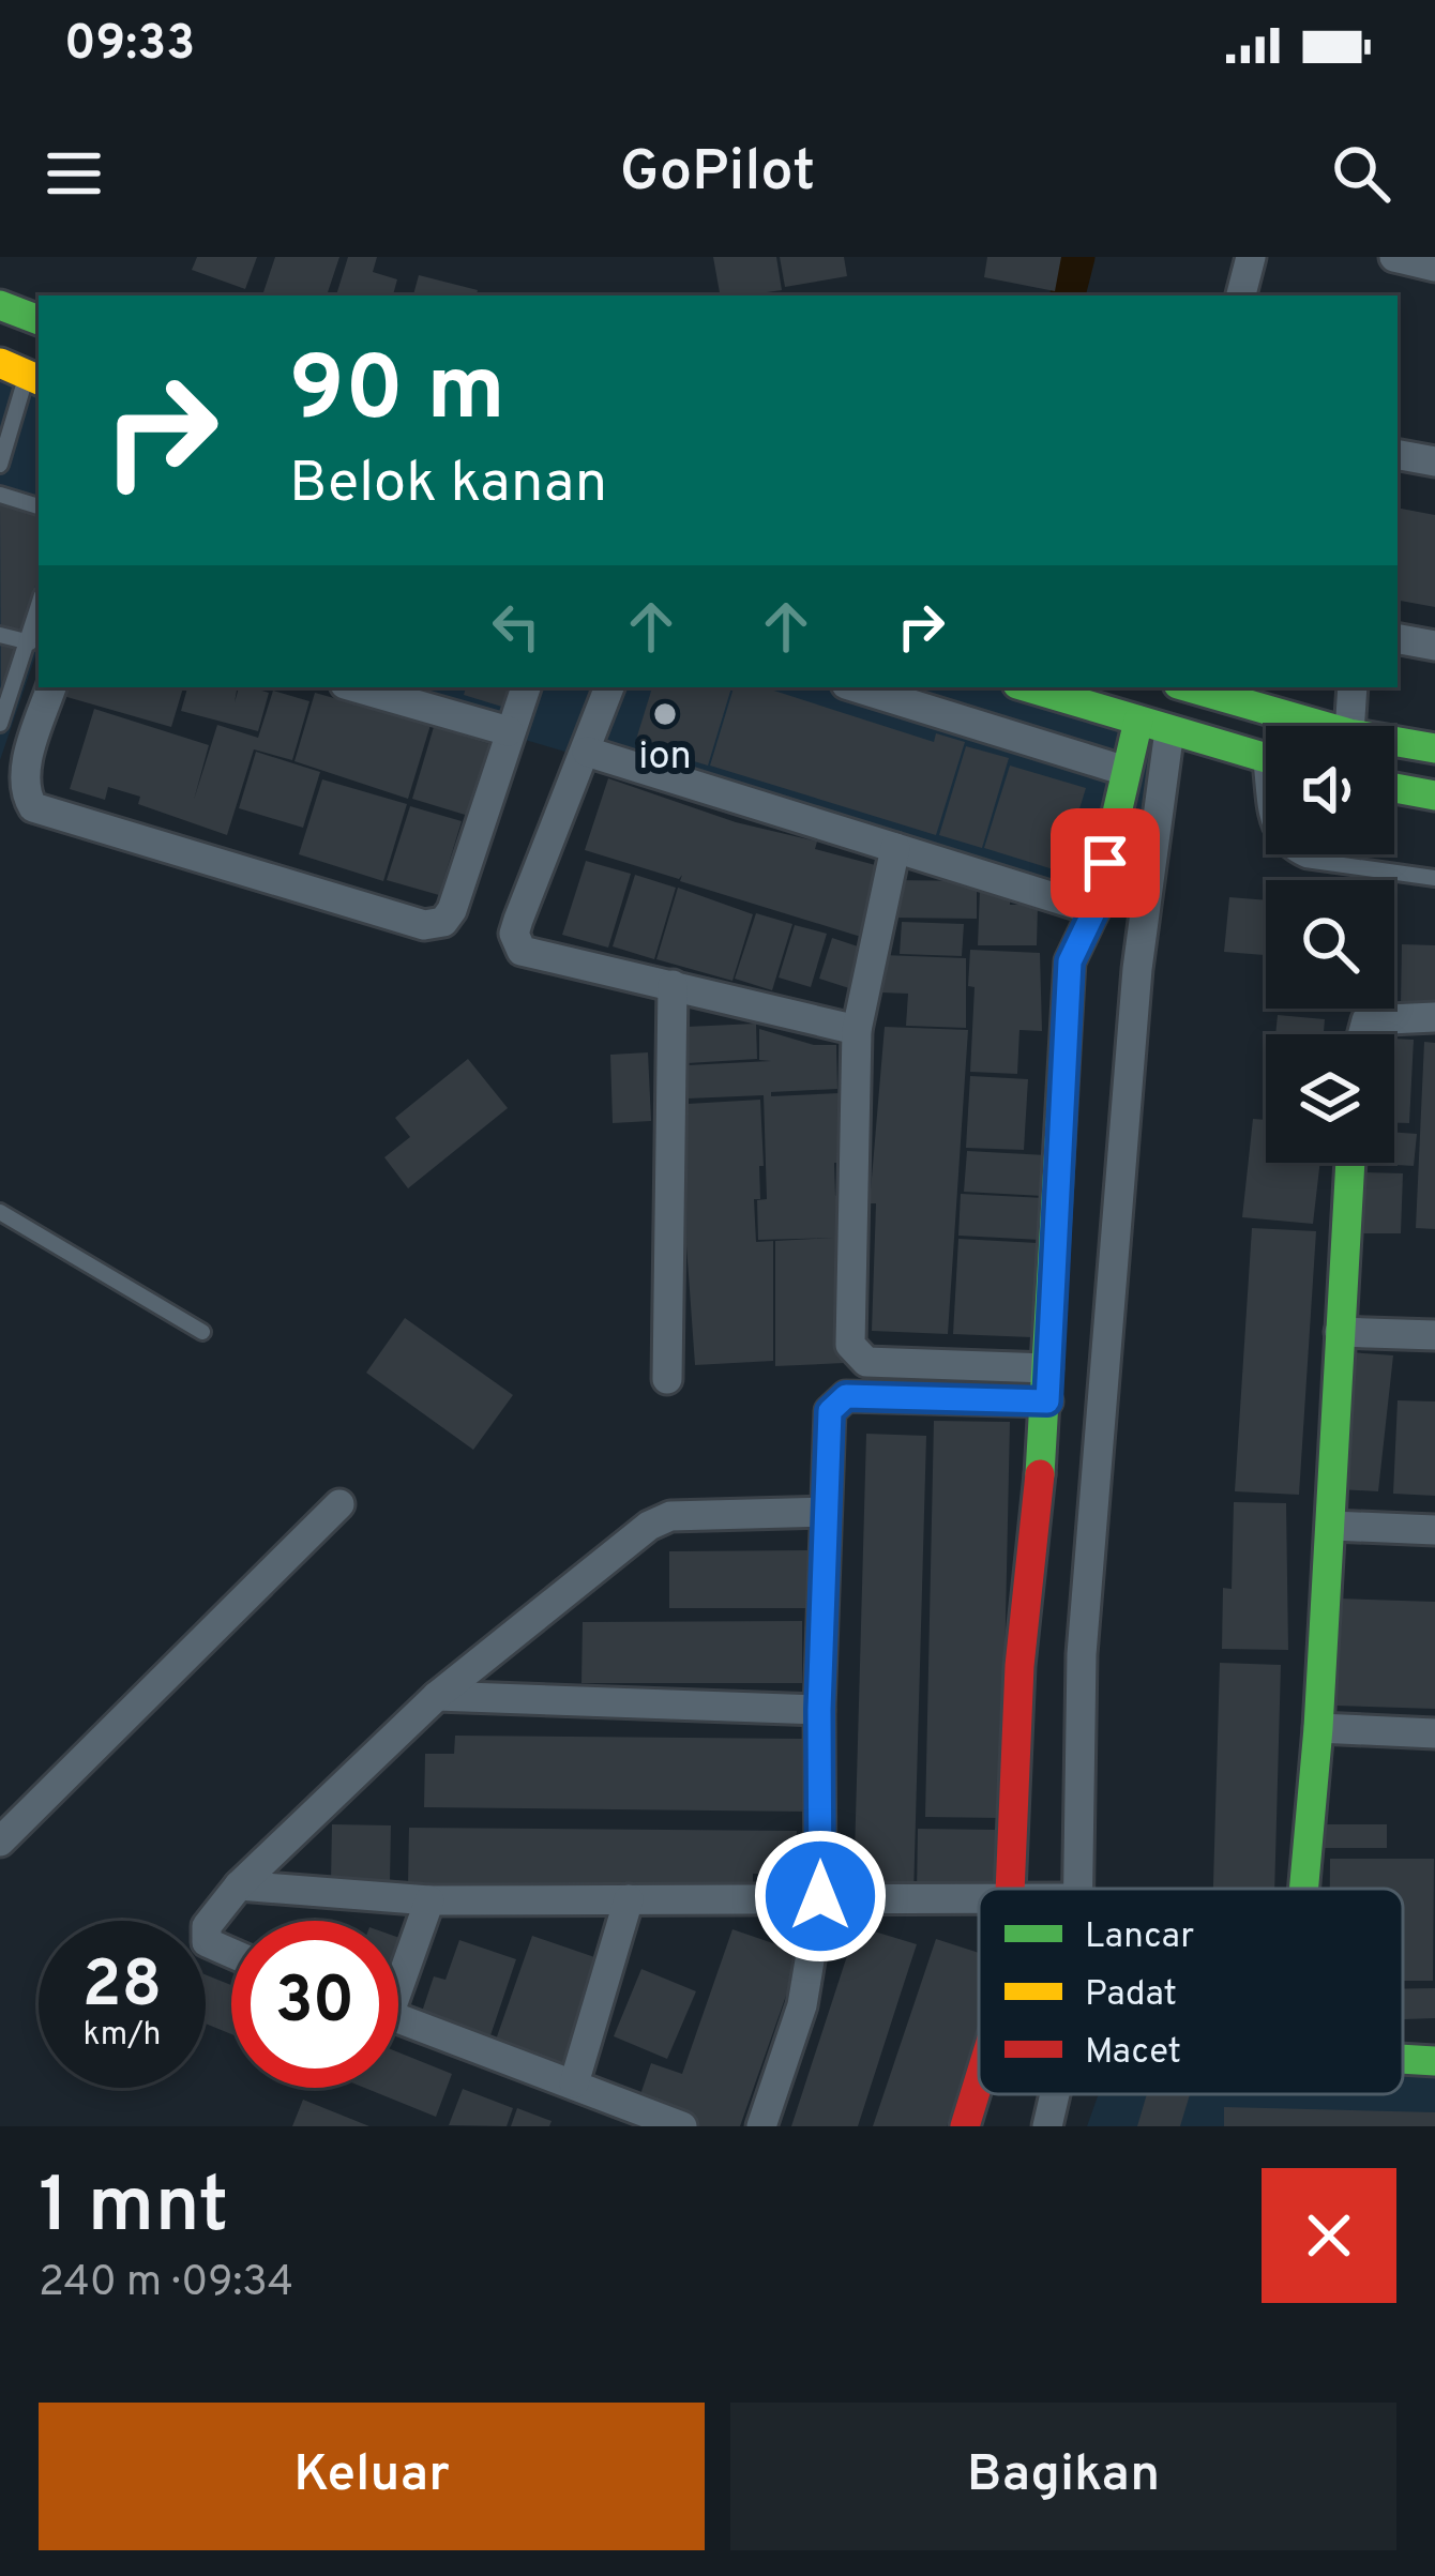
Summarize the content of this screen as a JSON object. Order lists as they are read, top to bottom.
{
  "places": ["ion"],
  "legend": ["Lancar", "Padat", "Macet"],
  "page": {
    "status": "09:33",
    "header": "GoPilot",
    "turn": ["90 m", "Belok kanan"],
    "speed": "28 km/h",
    "limit": "30",
    "heading": ["1 mnt", "240 m · 09:34"],
    "buttons": ["Keluar", "Bagikan"]
  }
}
